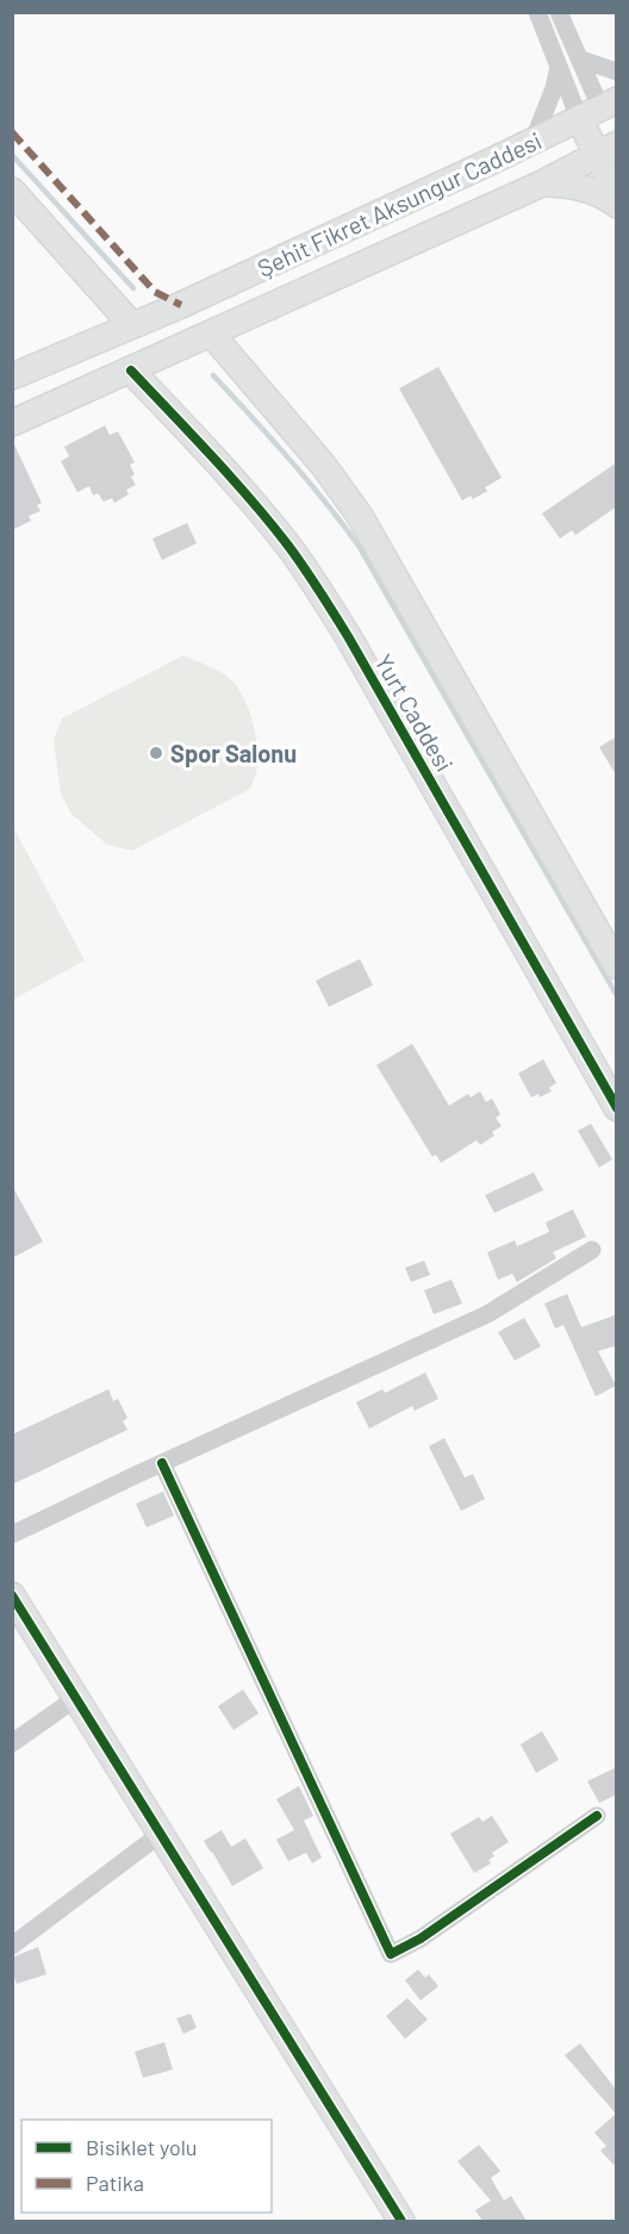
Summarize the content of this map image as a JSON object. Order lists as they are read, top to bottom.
{
  "streets": {
    "street": ["Şehit Fikret Aksungur Caddesi", "Yurt Caddesi"]
  },
  "crossings": [
    ["Şehit Fikret Aksungur Caddesi", "Yurt Caddesi"]
  ],
  "places": ["Spor Salonu"],
  "legend": ["Bisiklet yolu", "Patika"]
}
